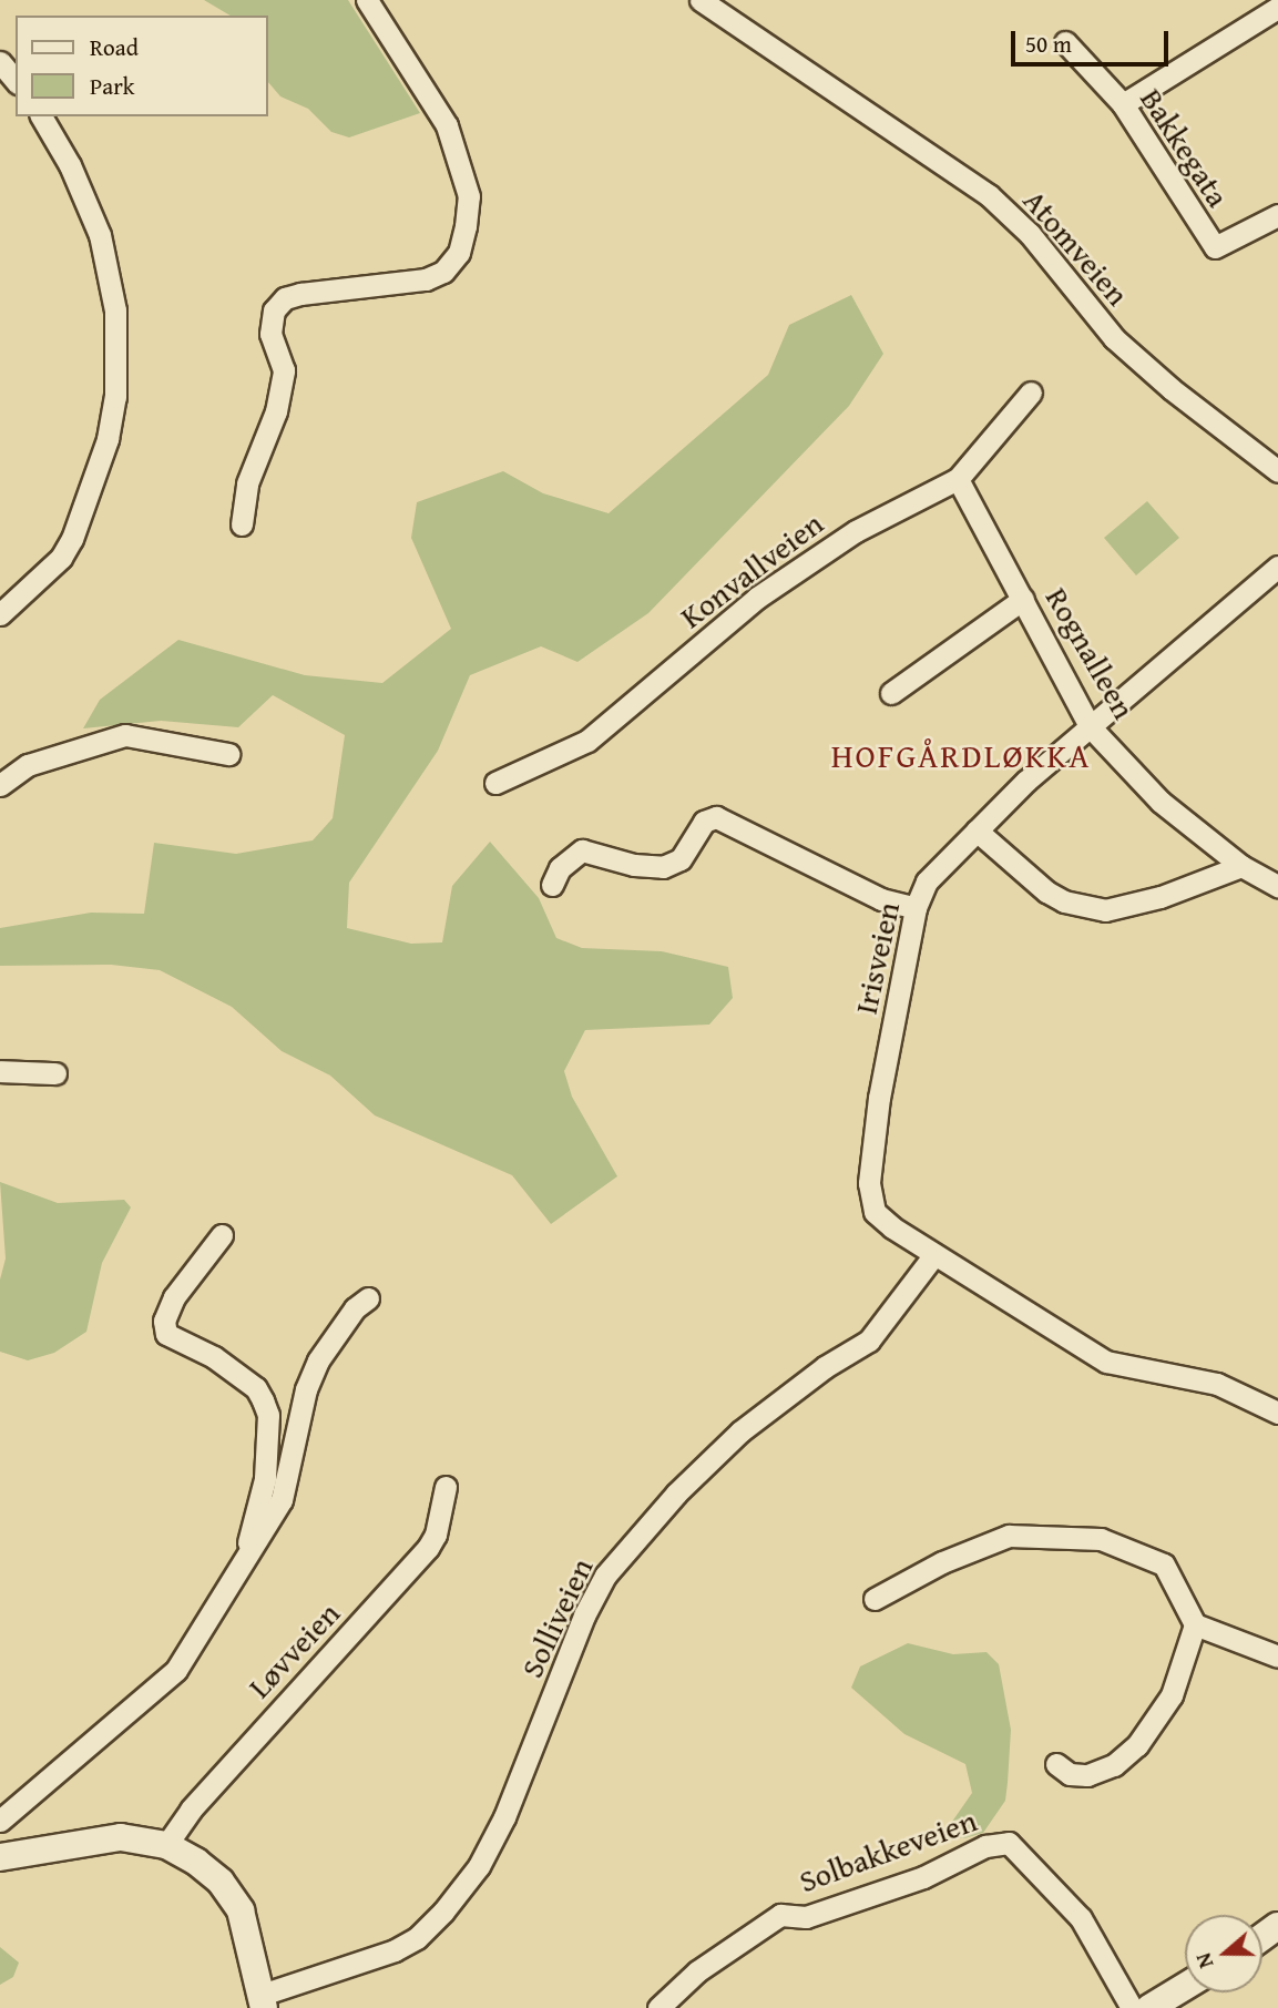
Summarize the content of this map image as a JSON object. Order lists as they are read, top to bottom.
{
  "streets": {
    "street": [
      "Bakkegata",
      "Atomveien",
      "Konvallveien",
      "Rognalleen",
      "Irisveien",
      "Solliveien",
      "Løvveien",
      "Solbakkeveien"
    ]
  },
  "crossings": [
    ["Konvallveien", "Rognalleen"],
    ["Rognalleen", "Irisveien"],
    ["Irisveien", "Solliveien"]
  ],
  "districts": ["HOFGÅRDLØKKA"],
  "legend": ["Road", "Park"],
  "scale_bar": "50 m",
  "north": "left"
}
